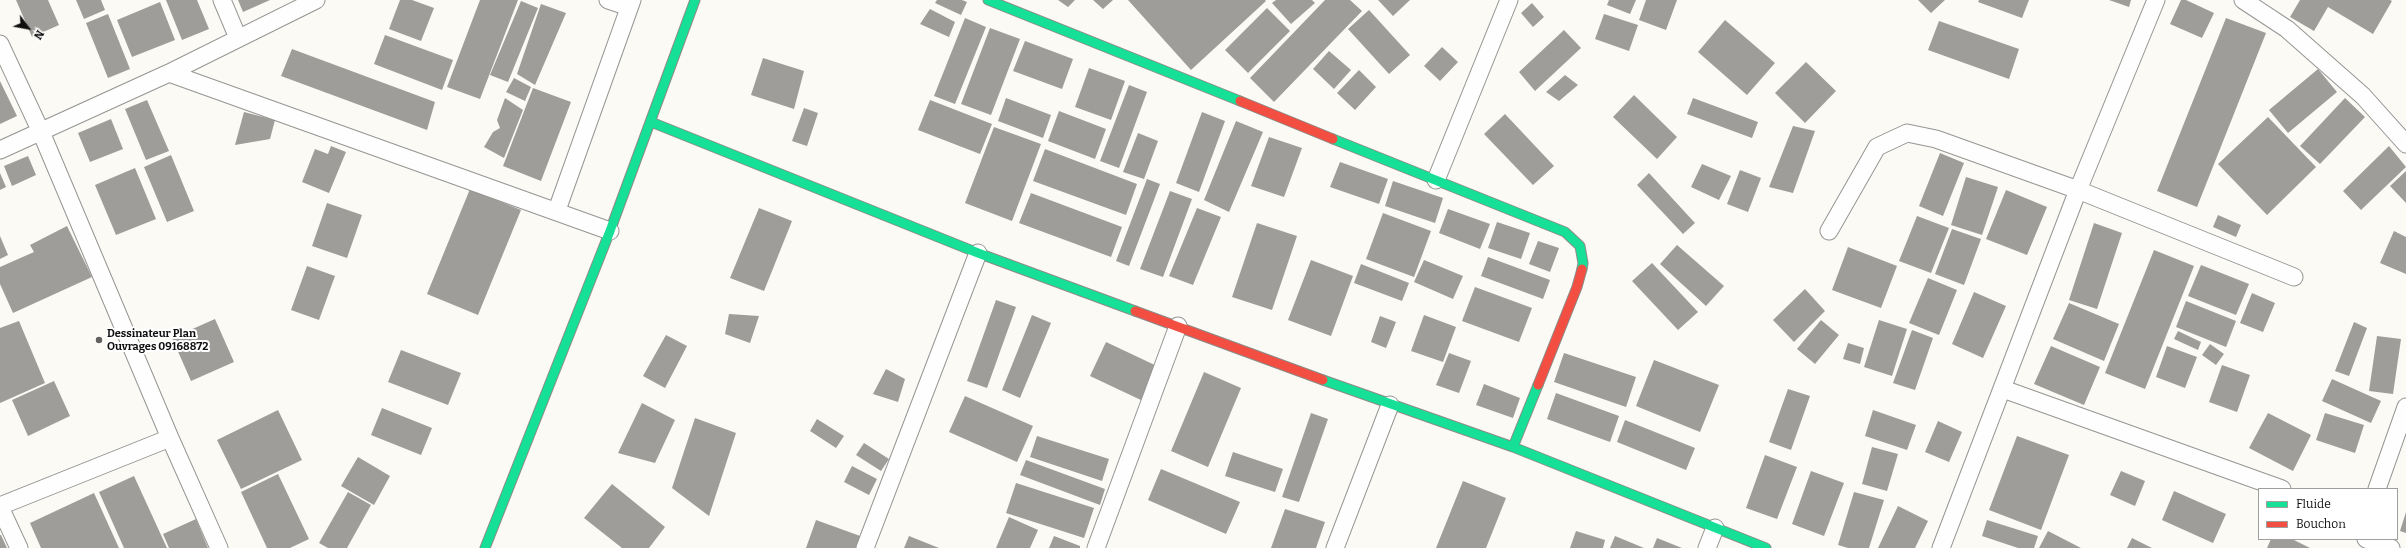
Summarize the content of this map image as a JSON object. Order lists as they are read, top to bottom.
{
  "places": ["Dessinateur Plan Ouvrages 09168872"],
  "legend": ["Fluide", "Bouchon"],
  "north": "bottom right"
}
